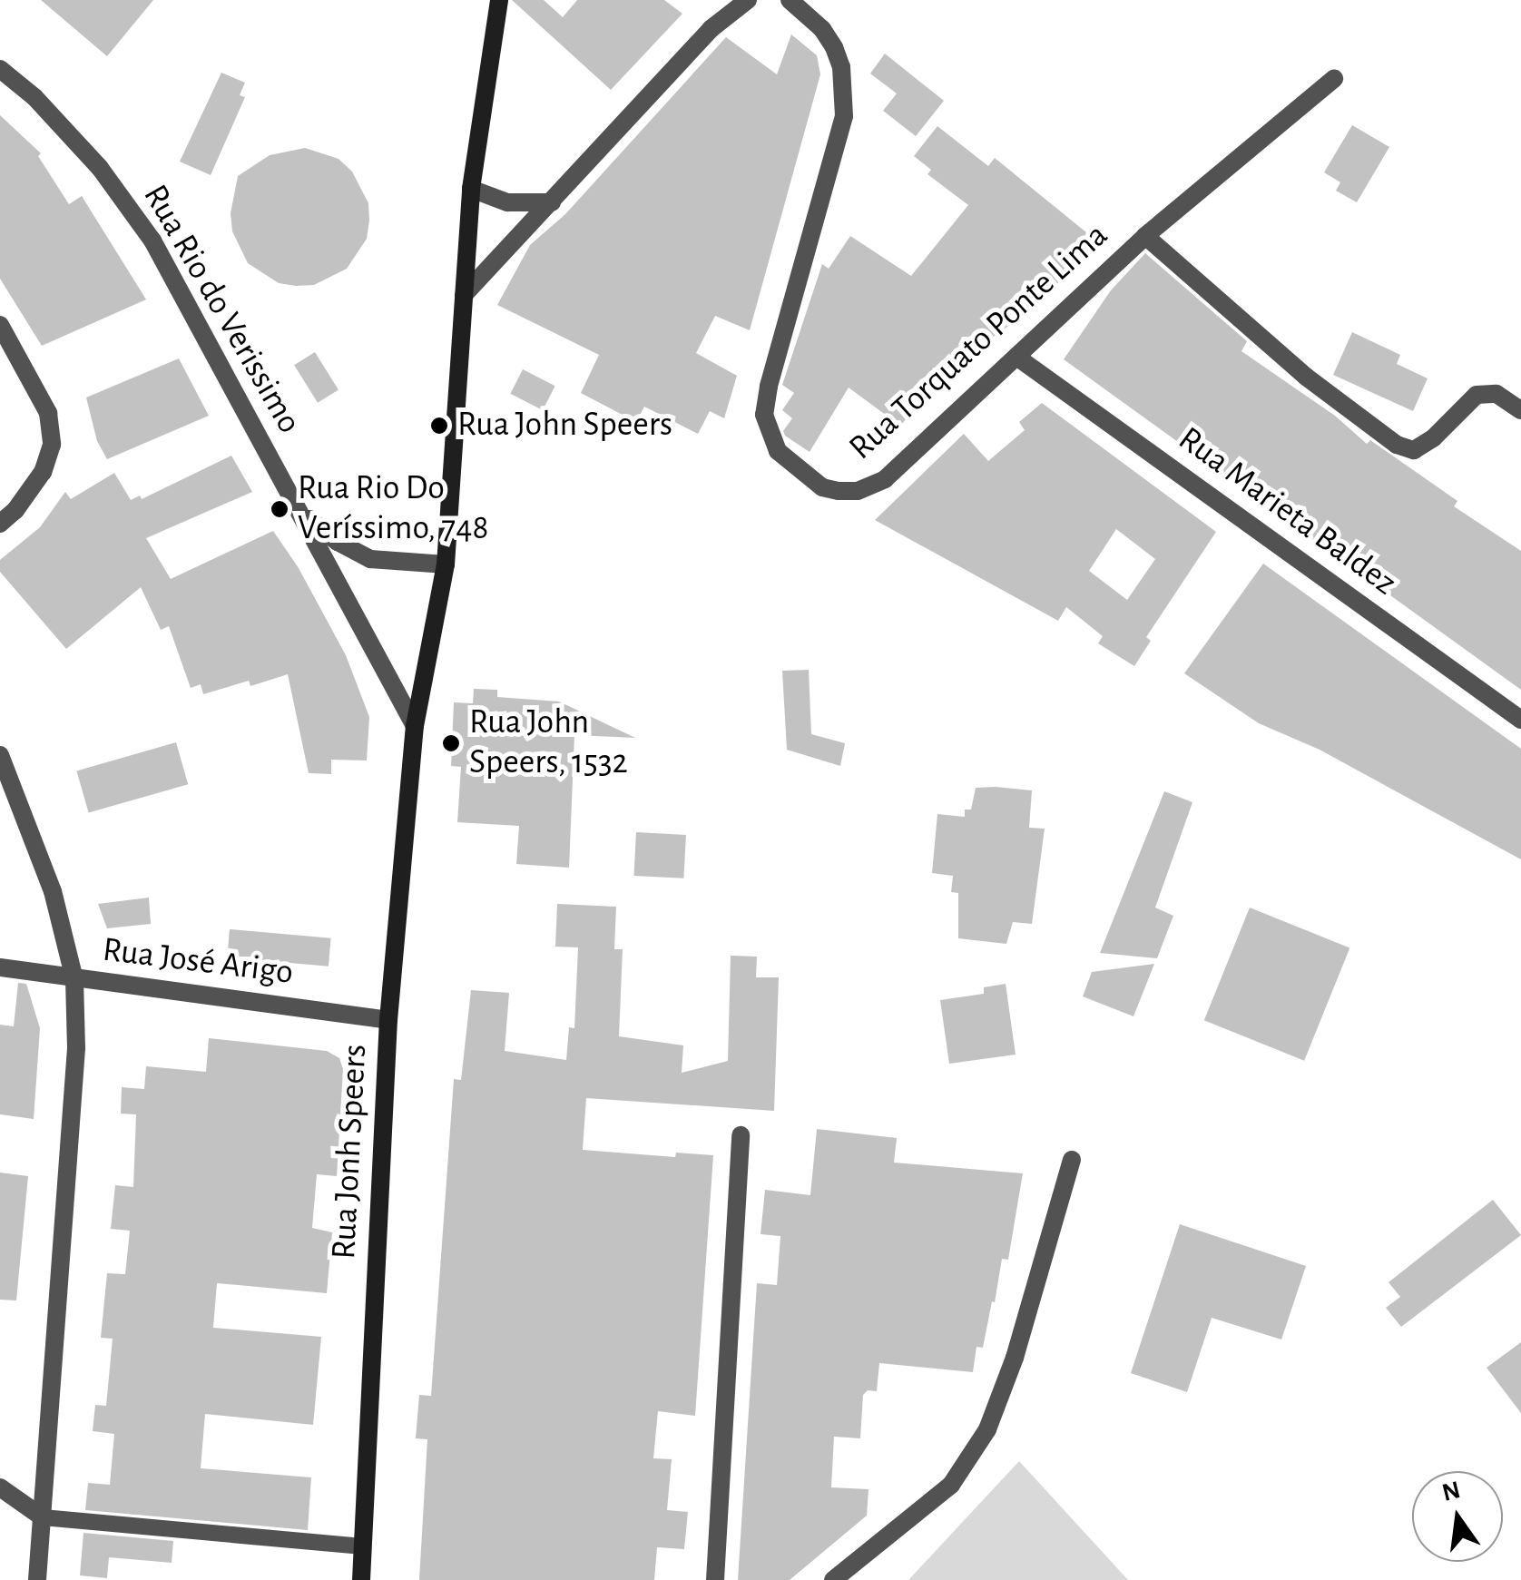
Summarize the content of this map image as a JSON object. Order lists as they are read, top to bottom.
{
  "streets": {
    "main road": ["Rua Jonh Speers"],
    "street": [
      "Rua Rio do Verissimo",
      "Rua Torquato Ponte Lima",
      "Rua Marieta Baldez",
      "Rua José Arigo"
    ]
  },
  "crossings": [
    ["Rua Rio do Verissimo", "Rua Jonh Speers"],
    ["Rua Torquato Ponte Lima", "Rua Marieta Baldez"],
    ["Rua José Arigo", "Rua Jonh Speers"]
  ],
  "places": ["Rua John Speers", "Rua Rio Do Veríssimo, 748", "Rua John Speers, 1532"],
  "north": "top"
}
